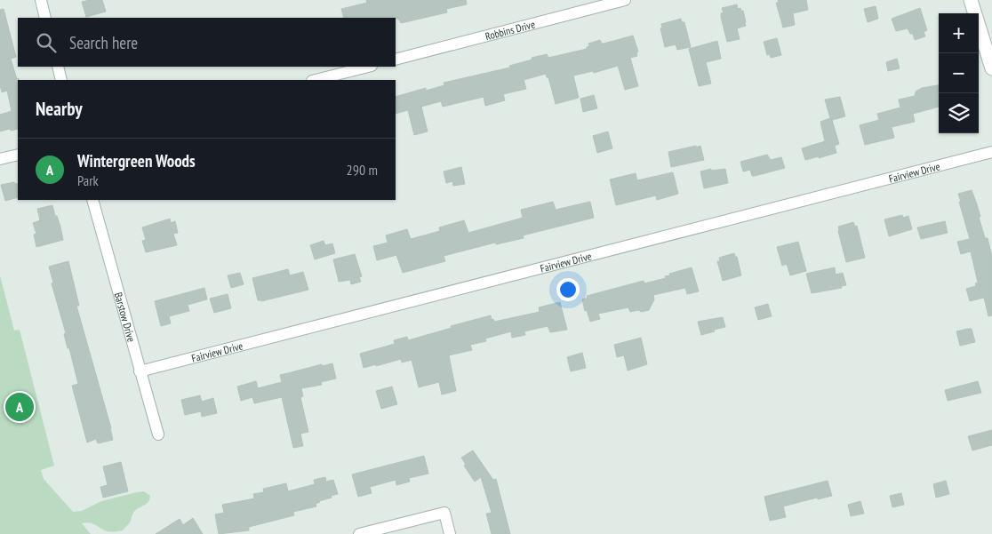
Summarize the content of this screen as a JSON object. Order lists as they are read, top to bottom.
{
  "streets": {
    "street": ["Robbins Drive", "Fairview Drive", "Barstow Drive"]
  },
  "crossings": [
    ["Fairview Drive", "Barstow Drive"]
  ],
  "page": {
    "map_buttons": ["+", "−"],
    "search": "Search here",
    "heading": "Nearby",
    "list": [
      {
        "mark": "A",
        "name": "Wintergreen Woods",
        "note": "Park",
        "value": "290 m"
      }
    ],
    "pins": "A"
  }
}
